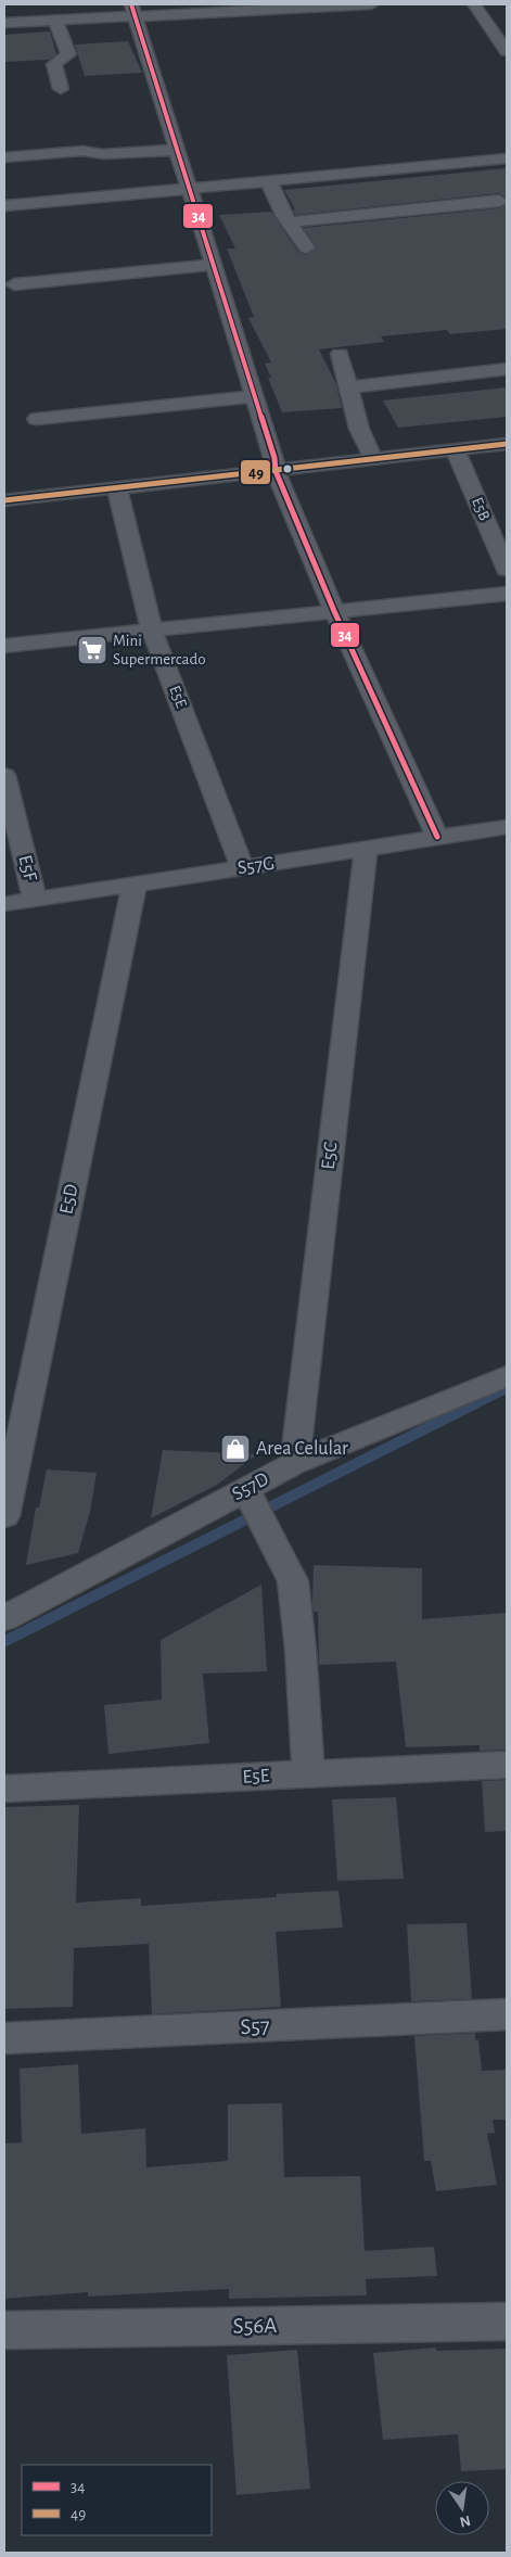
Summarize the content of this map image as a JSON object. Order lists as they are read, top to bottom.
{
  "streets": {
    "street": [
      "E5B",
      "E5E",
      "S57G",
      "E5F",
      "E5C",
      "E5D",
      "S57D",
      "S57",
      "S56A"
    ]
  },
  "crossings": [
    ["E5E", "S57G"],
    ["S57G", "E5F"],
    ["S57G", "E5C"],
    ["S57G", "E5D"],
    ["E5C", "S57D"]
  ],
  "places": {
    "supermarket": ["Mini Supermercado"],
    "shop": ["Area Celular"]
  },
  "lines": ["transit line 34", "transit line 49"],
  "legend": ["34", "49"],
  "north": "bottom"
}
